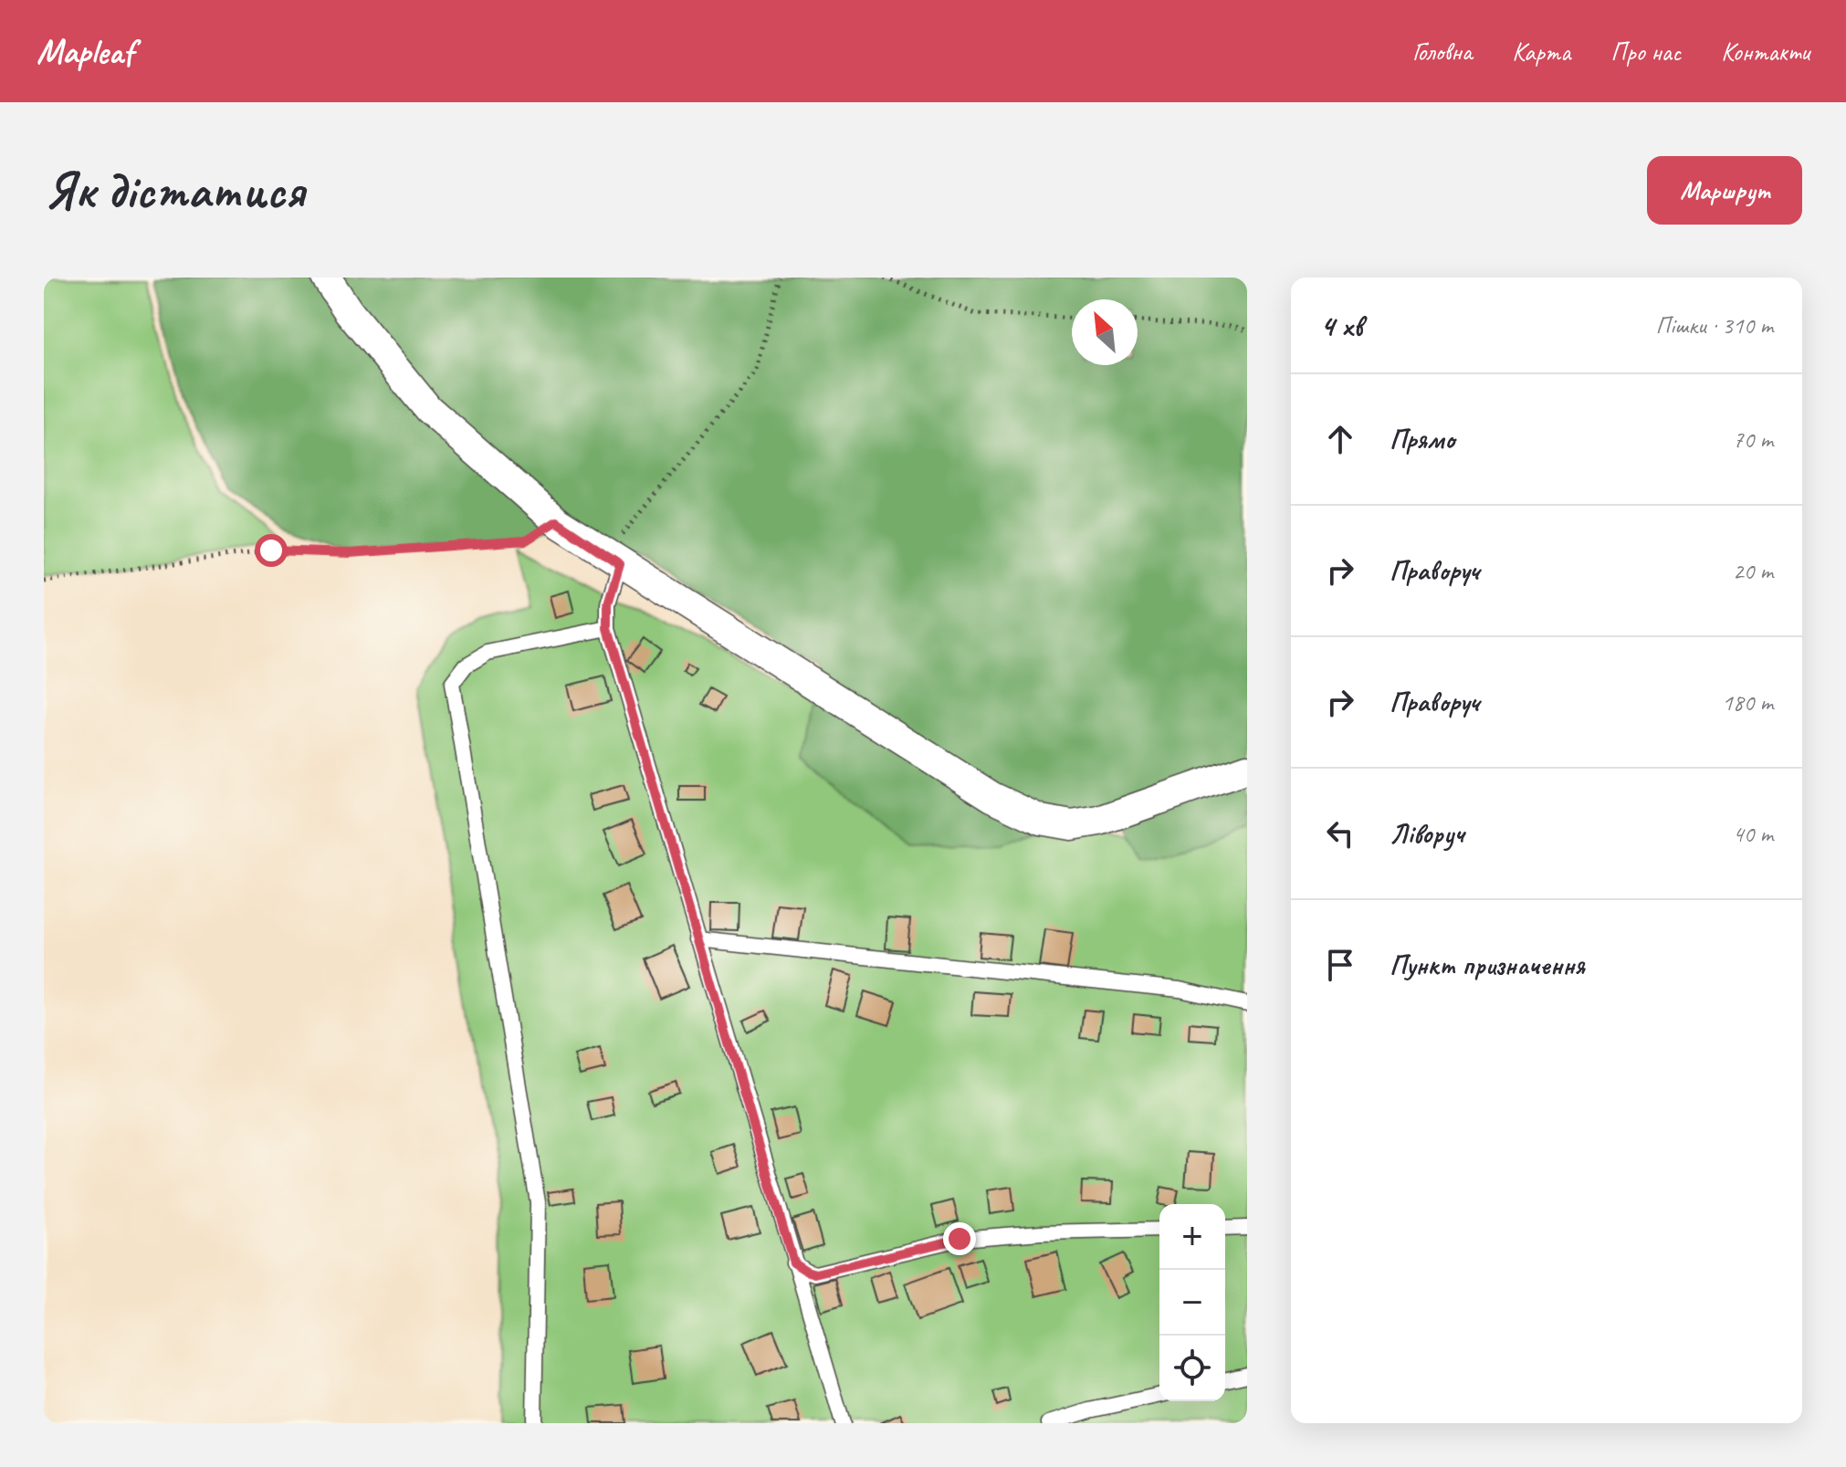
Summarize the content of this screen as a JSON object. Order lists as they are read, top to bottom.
{
  "north": "top left",
  "page": {
    "header": "Mapleaf",
    "nav": [
      "Головна",
      "Карта",
      "Про нас",
      "Контакти"
    ],
    "buttons": "Маршрут",
    "title": "Як дістатися",
    "heading": ["4 хв", "Пішки · 310 m"],
    "list": [
      ["Прямо", "70 m"],
      ["Праворуч", "20 m"],
      ["Праворуч", "180 m"],
      ["Ліворуч", "40 m"],
      "Пункт призначення"
    ],
    "map_buttons": ["+", "−"]
  }
}
